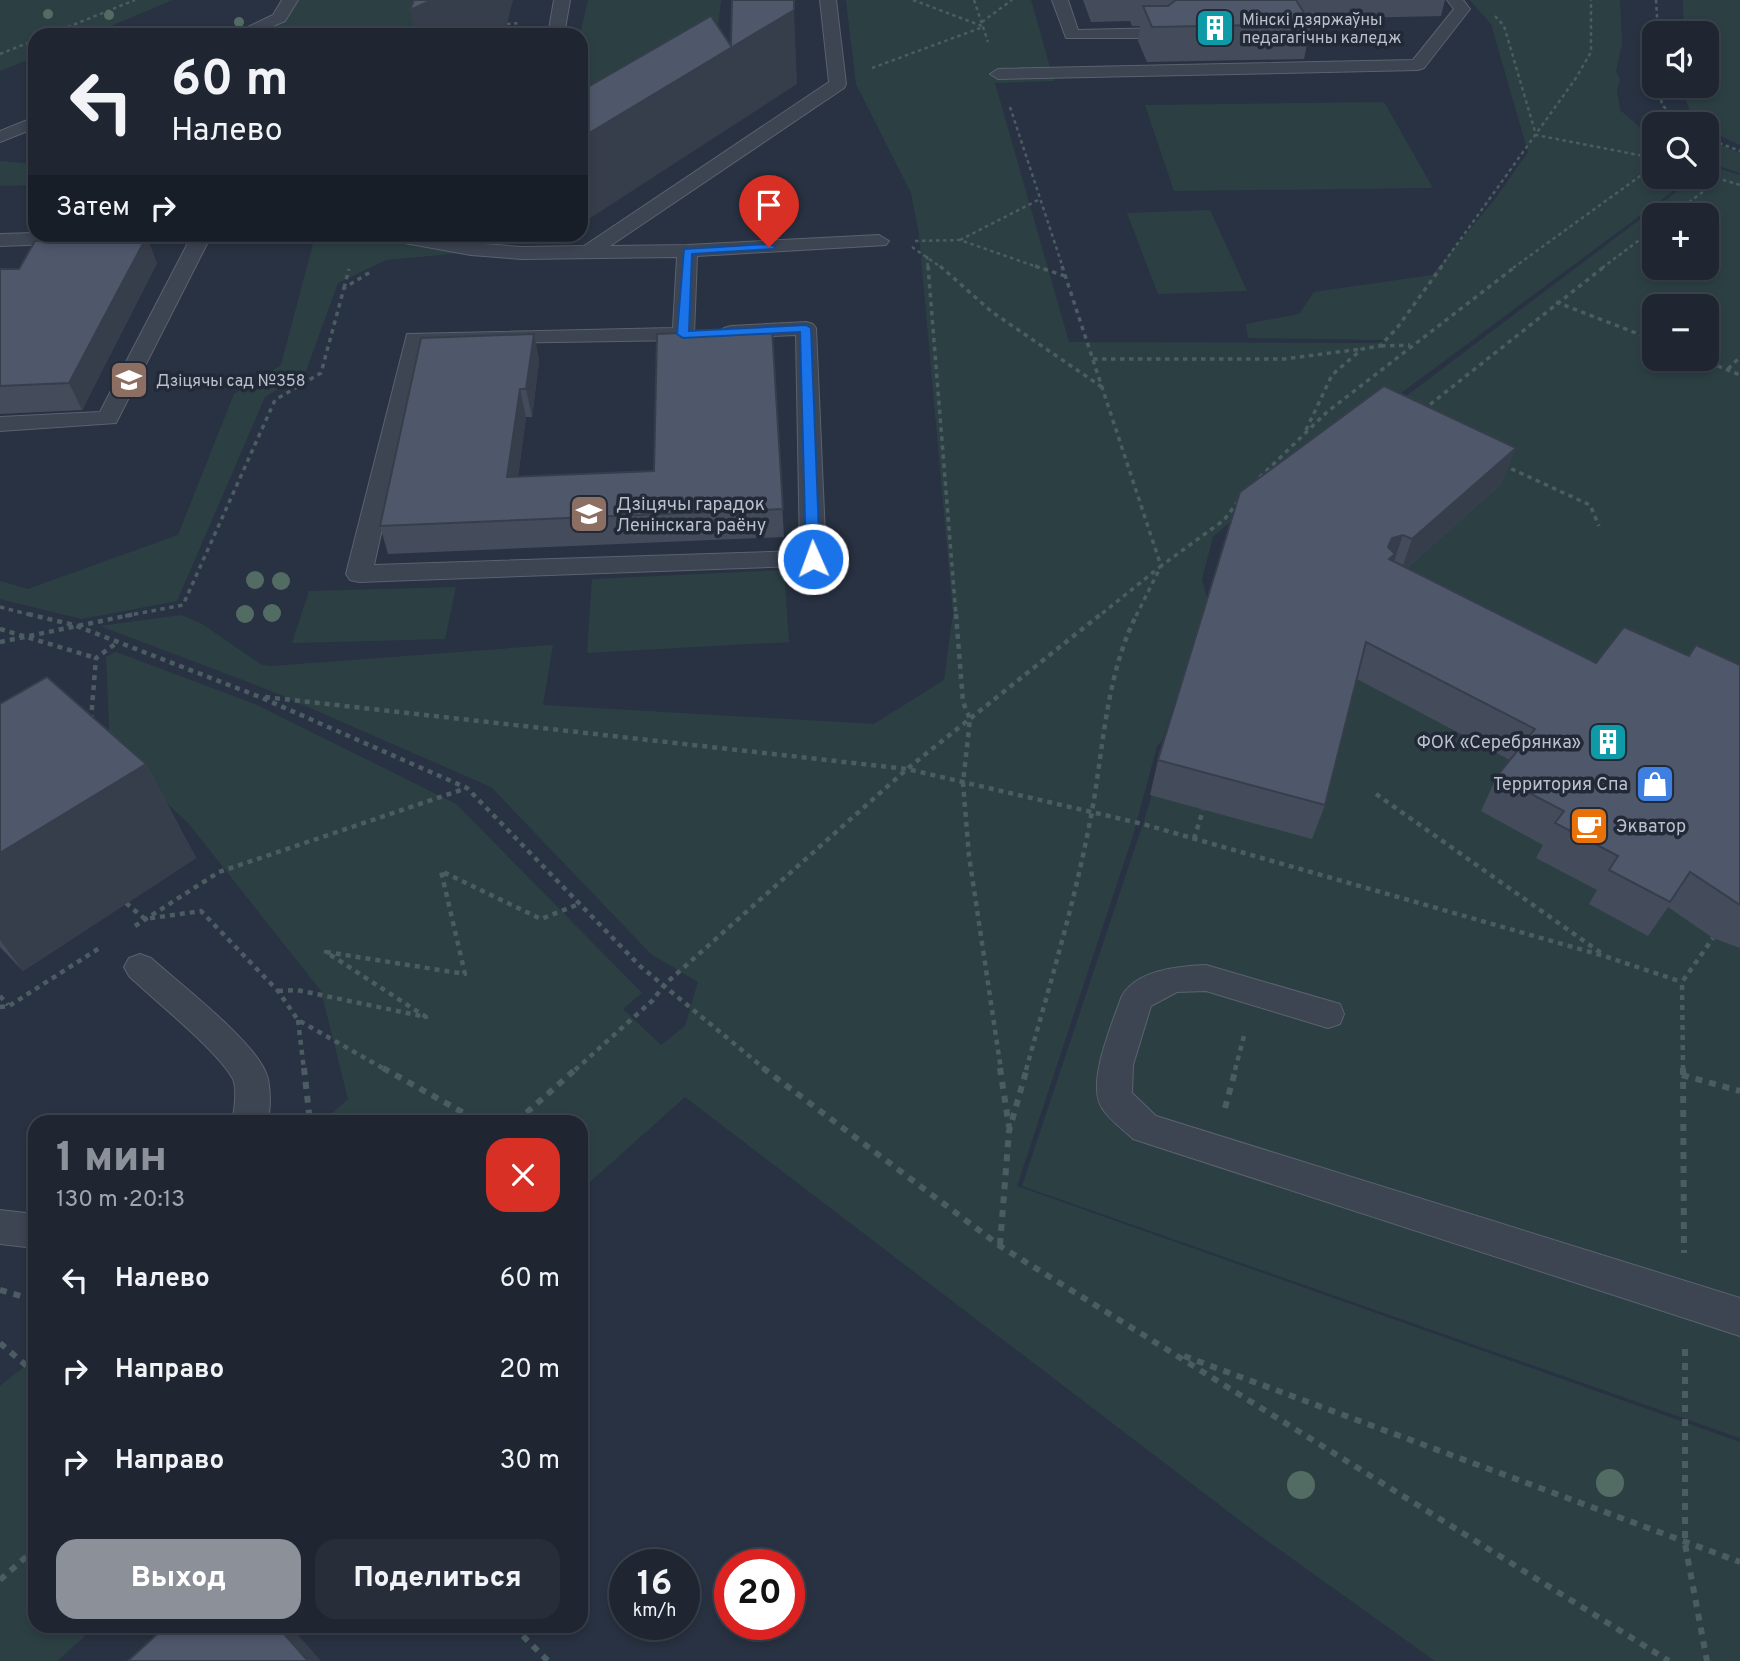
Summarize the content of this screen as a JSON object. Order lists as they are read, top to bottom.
{
  "places": {
    "building": ["Мінскі дзяржаўны педагагічны каледж", "ФОК «Серебрянка»"],
    "school or university": ["Дзіцячы сад №358", "Дзіцячы гарадок Ленінскага раёну"],
    "shop": ["Территория Спа"],
    "cafe": ["Экватор"]
  },
  "page": {
    "map_buttons": ["+", "−"],
    "turn": ["60 m", "Налево"],
    "then": "Затем",
    "heading": ["1 мин", "130 m · 20:13"],
    "list": [
      {
        "name": "Налево",
        "value": "60 m"
      },
      {
        "name": "Направо",
        "value": "20 m"
      },
      {
        "name": "Направо",
        "value": "30 m"
      }
    ],
    "buttons": ["Выход", "Поделиться"],
    "speed": "16 km/h",
    "limit": "20"
  }
}
